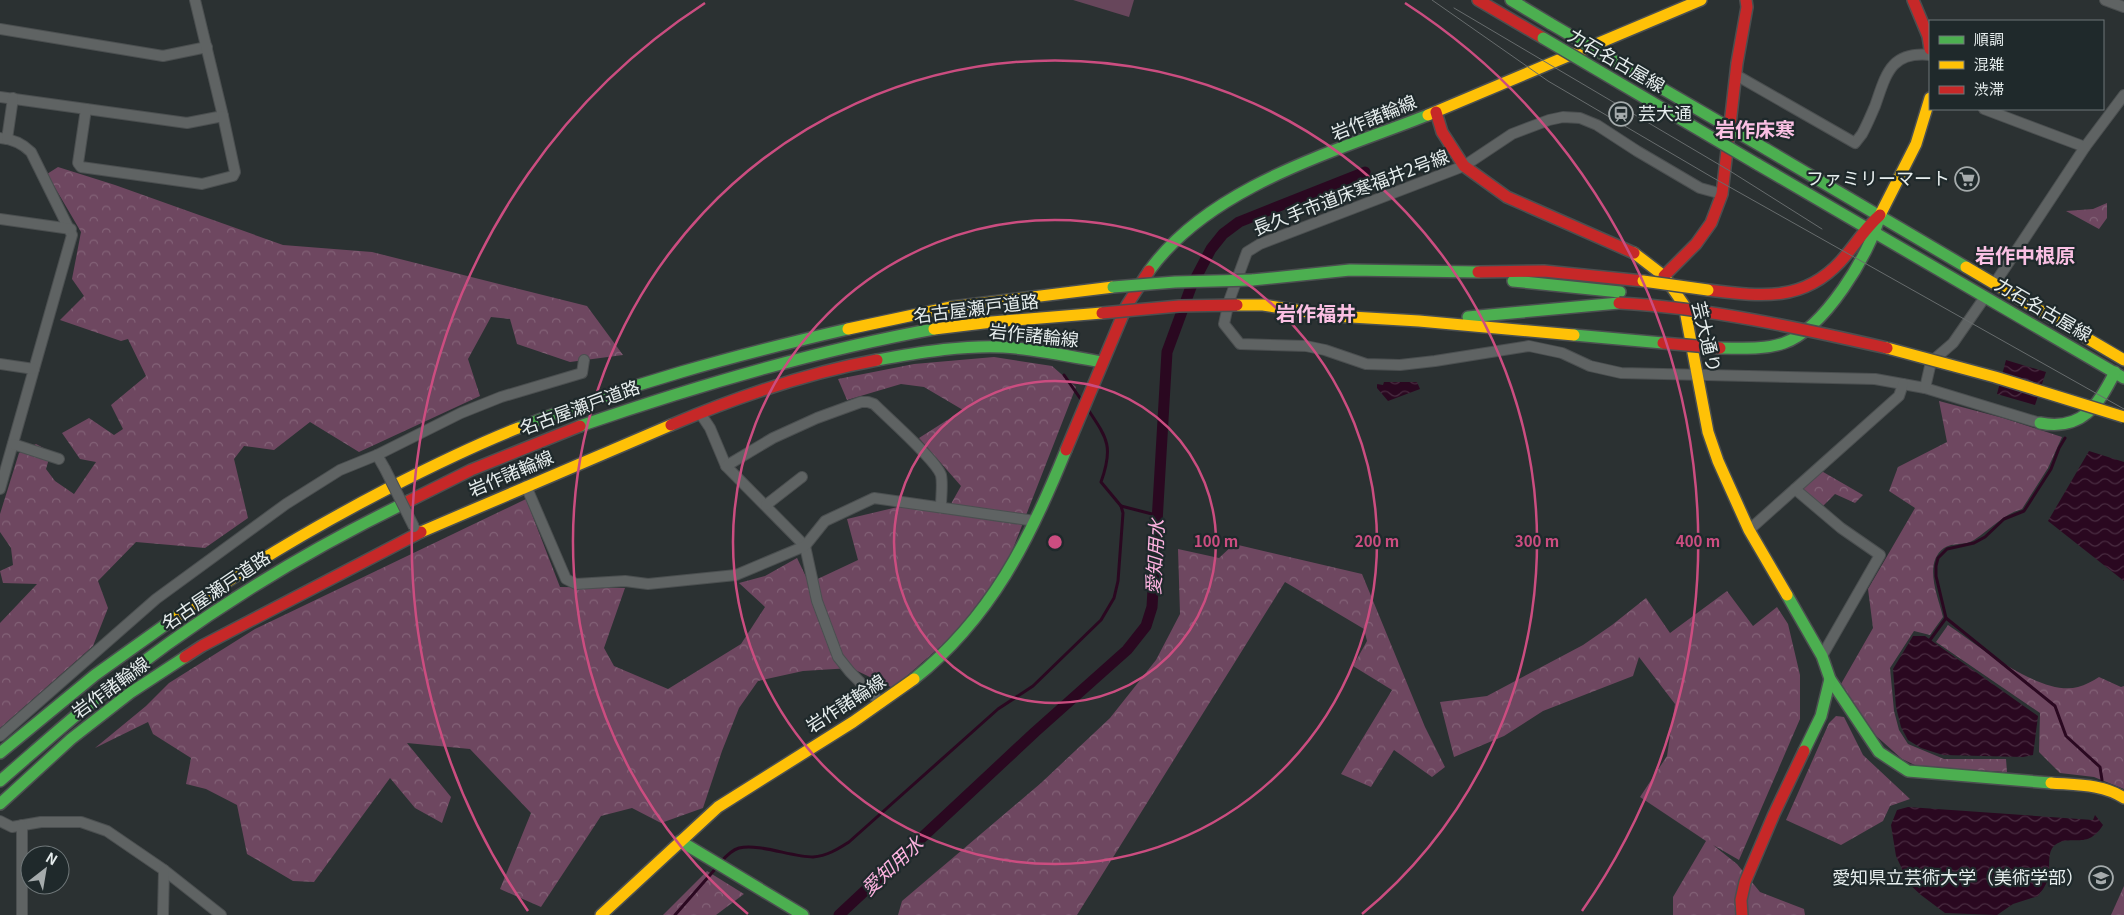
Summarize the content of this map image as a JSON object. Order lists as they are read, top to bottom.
{
  "streets": {
    "main road": [
      "力石名古屋線",
      "岩作諸輪線",
      "名古屋瀬戸道路",
      "芸大通り"
    ],
    "street": ["長久手市道床寒福井2号線"]
  },
  "crossings": [
    ["長久手市道床寒福井2号線", "芸大通り"]
  ],
  "districts": ["岩作床寒", "岩作中根原", "岩作福井"],
  "water": ["愛知用水"],
  "places": {
    "station": ["芸大通"],
    "supermarket": ["ファミリーマート"],
    "school or university": ["愛知県立芸術大学（美術学部）"]
  },
  "legend": ["順調", "混雑", "渋滞"],
  "north": "top right",
  "rings": [
    "100 m",
    "200 m",
    "300 m",
    "400 m"
  ]
}
